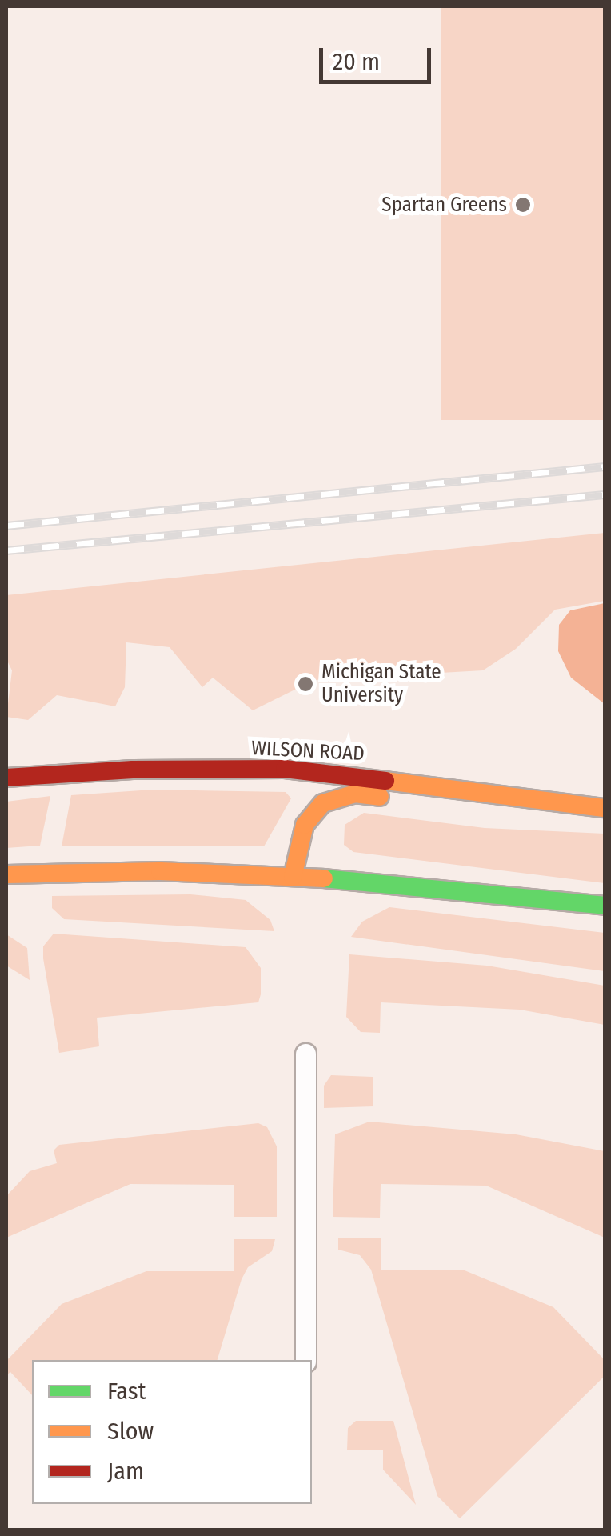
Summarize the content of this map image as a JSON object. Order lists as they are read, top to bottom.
{
  "streets": {
    "street": ["WILSON ROAD"]
  },
  "places": ["Spartan Greens", "Michigan State University"],
  "legend": ["Fast", "Slow", "Jam"],
  "scale_bar": "20 m"
}
